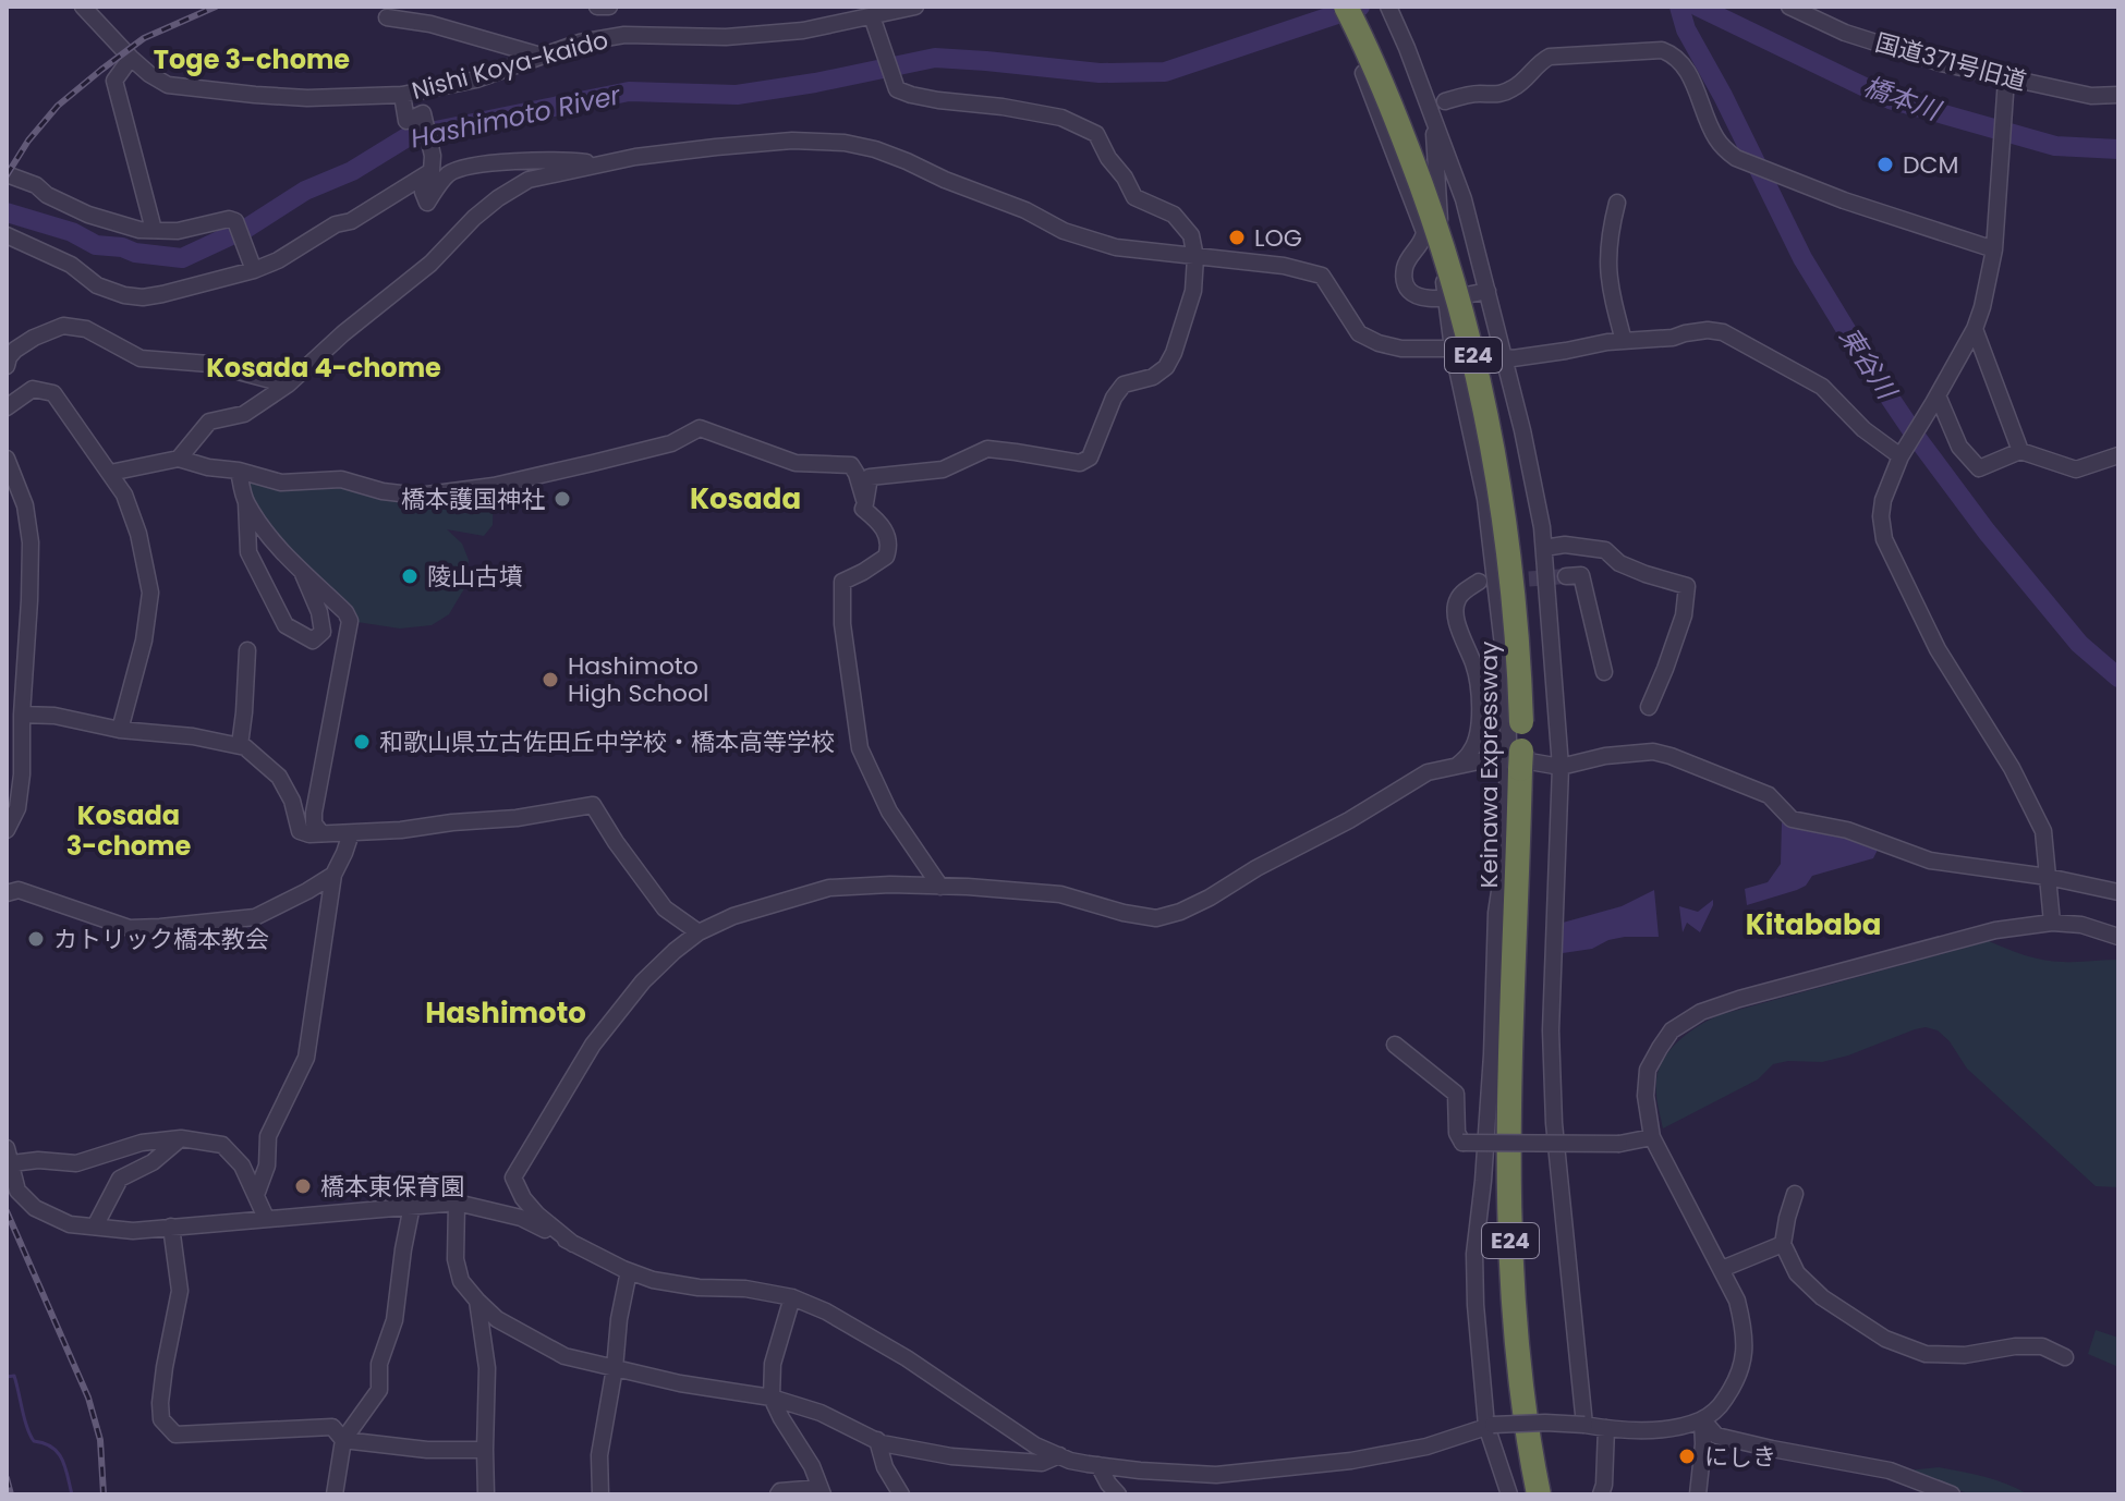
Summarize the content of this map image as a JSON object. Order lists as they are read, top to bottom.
{
  "streets": {
    "highway": ["E24", "Keinawa Expressway"],
    "street": ["国道371号旧道", "Nishi Koya-kaido"]
  },
  "districts": [
    "Toge 3-chome",
    "Kosada 4-chome",
    "Kosada",
    "Kosada 3-chome",
    "Kitababa",
    "Hashimoto"
  ],
  "water": ["橋本川", "Hashimoto River", "東谷川"],
  "places": [
    "DCM",
    "LOG",
    "橋本護国神社",
    "陵山古墳",
    "Hashimoto High School",
    "和歌山県立古佐田丘中学校・橋本高等学校",
    "カトリック橋本教会",
    "橋本東保育園",
    "にしき"
  ]
}
